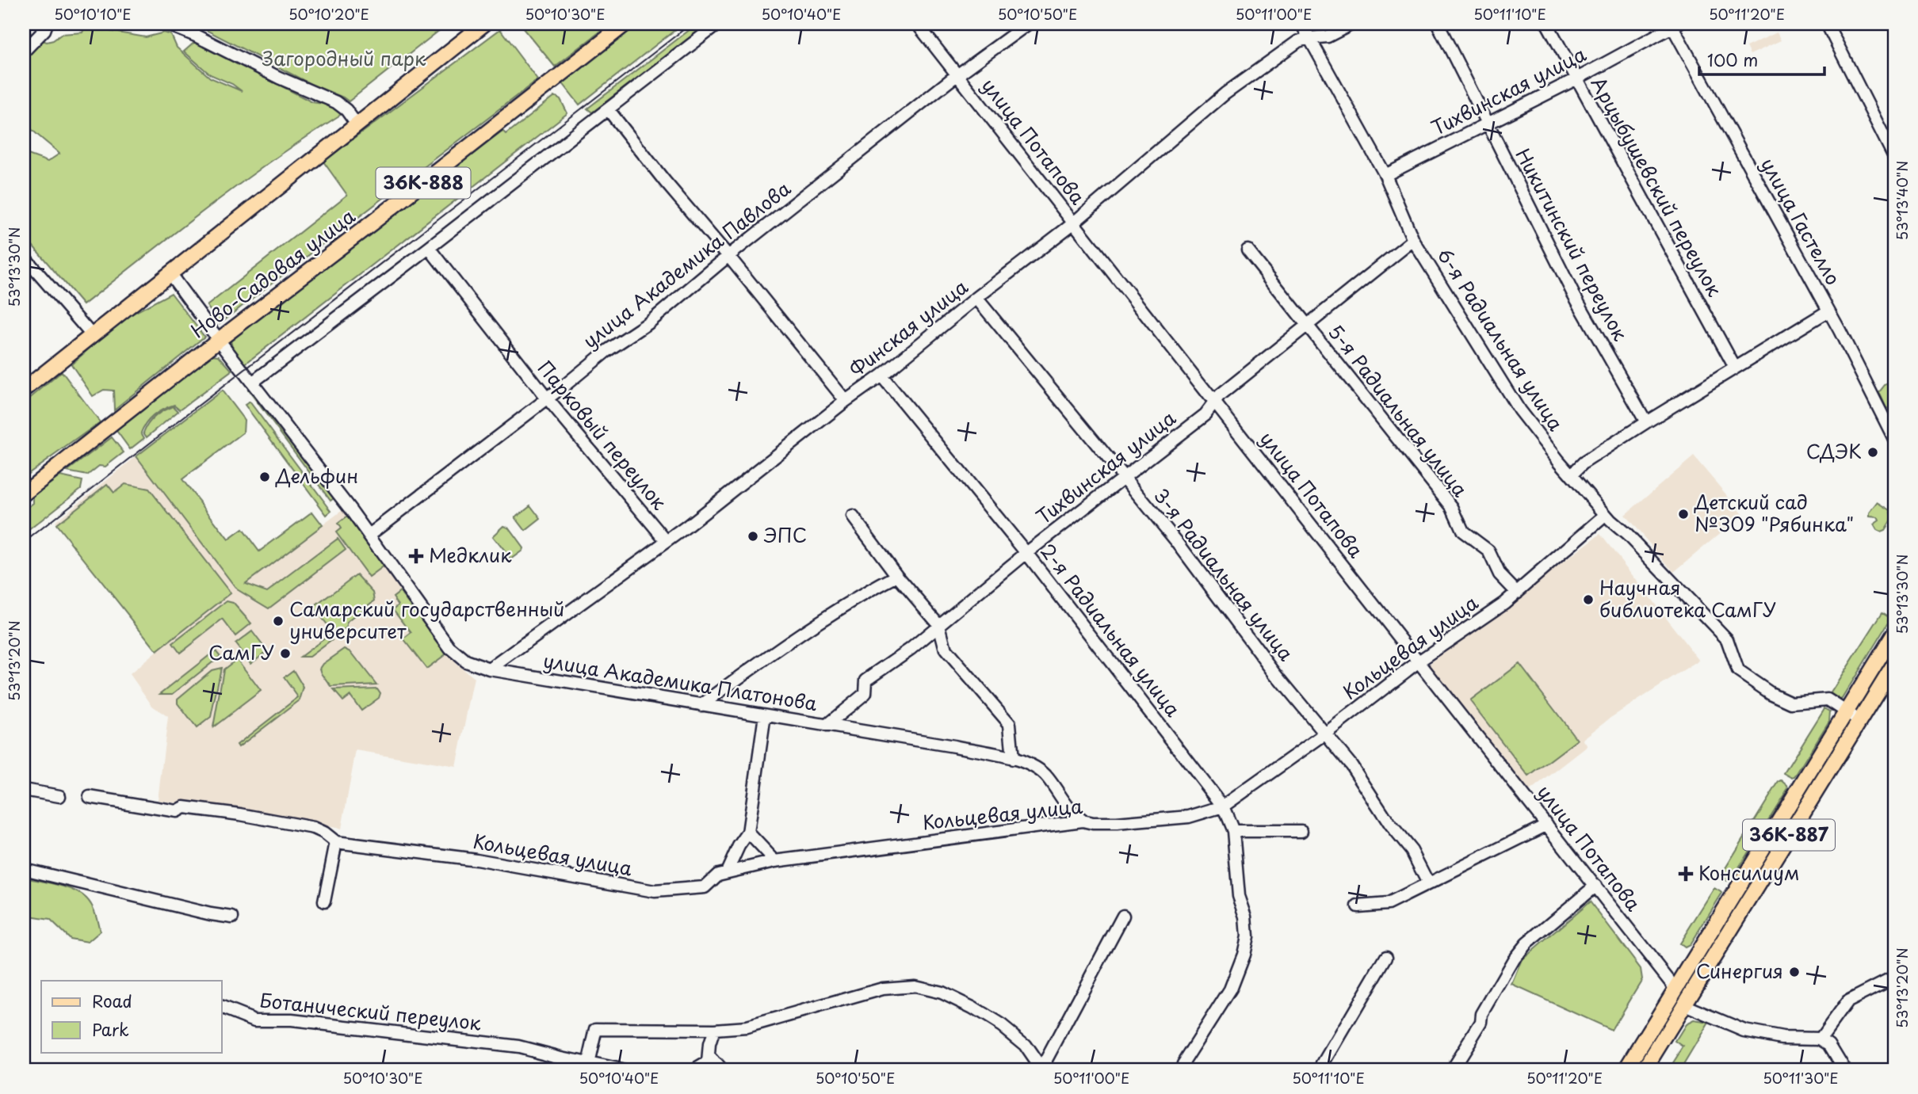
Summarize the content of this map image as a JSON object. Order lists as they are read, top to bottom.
{
  "streets": {
    "main road": ["36К-888", "Ново-Садовая улица", "36К-887"],
    "street": [
      "Тихвинская улица",
      "улица Потапова",
      "Арцыбушевский переулок",
      "улица Гастелло",
      "Никитинский переулок",
      "улица Академика Павлова",
      "Финская улица",
      "6-я Радиальная улица",
      "5-я Радиальная улица",
      "Парковый переулок",
      "3-я Радиальная улица",
      "2-я Радиальная улица",
      "Кольцевая улица",
      "улица Академика Платонова",
      "Ботанический переулок"
    ]
  },
  "crossings": [
    ["Тихвинская улица", "улица Потапова"],
    ["Тихвинская улица", "Арцыбушевский переулок"],
    ["Тихвинская улица", "улица Гастелло"],
    ["Тихвинская улица", "Никитинский переулок"],
    ["Тихвинская улица", "6-я Радиальная улица"],
    ["Тихвинская улица", "5-я Радиальная улица"],
    ["Тихвинская улица", "3-я Радиальная улица"],
    ["Тихвинская улица", "2-я Радиальная улица"],
    ["Тихвинская улица", "улица Академика Платонова"],
    ["улица Потапова", "улица Академика Павлова"],
    ["улица Потапова", "Финская улица"],
    ["улица Потапова", "Кольцевая улица"],
    ["улица Потапова", "36К-887"],
    ["улица Академика Павлова", "Парковый переулок"],
    ["улица Академика Павлова", "улица Академика Платонова"],
    ["Ново-Садовая улица", "улица Академика Платонова"],
    ["Финская улица", "6-я Радиальная улица"],
    ["Финская улица", "Парковый переулок"],
    ["Финская улица", "3-я Радиальная улица"],
    ["Финская улица", "2-я Радиальная улица"],
    ["Финская улица", "улица Академика Платонова"],
    ["6-я Радиальная улица", "Кольцевая улица"],
    ["6-я Радиальная улица", "36К-887"],
    ["5-я Радиальная улица", "Кольцевая улица"],
    ["3-я Радиальная улица", "Кольцевая улица"],
    ["2-я Радиальная улица", "Кольцевая улица"],
    ["Кольцевая улица", "улица Академика Платонова"]
  ],
  "parks": ["Загородный парк"],
  "places": {
    "other": [
      "СДЭК",
      "Дельфин",
      "Детский сад №309 \"Рябинка\"",
      "ЭПС",
      "Научная библиотека СамГУ",
      "Самарский государственный университет",
      "СамГУ",
      "Синергия"
    ],
    "health": ["Медклик", "Консилиум"]
  },
  "legend": ["Road", "Park"],
  "scale_bar": "100 m",
  "coordinates": [
    "50°10'10\"E",
    "50°10'20\"E",
    "50°10'30\"E",
    "50°10'40\"E",
    "50°10'50\"E",
    "50°11'00\"E",
    "50°11'10\"E",
    "50°11'20\"E",
    "53°13'40\"N",
    "53°13'30\"N",
    "53°13'20\"N",
    "50°11'30\"E"
  ]
}
